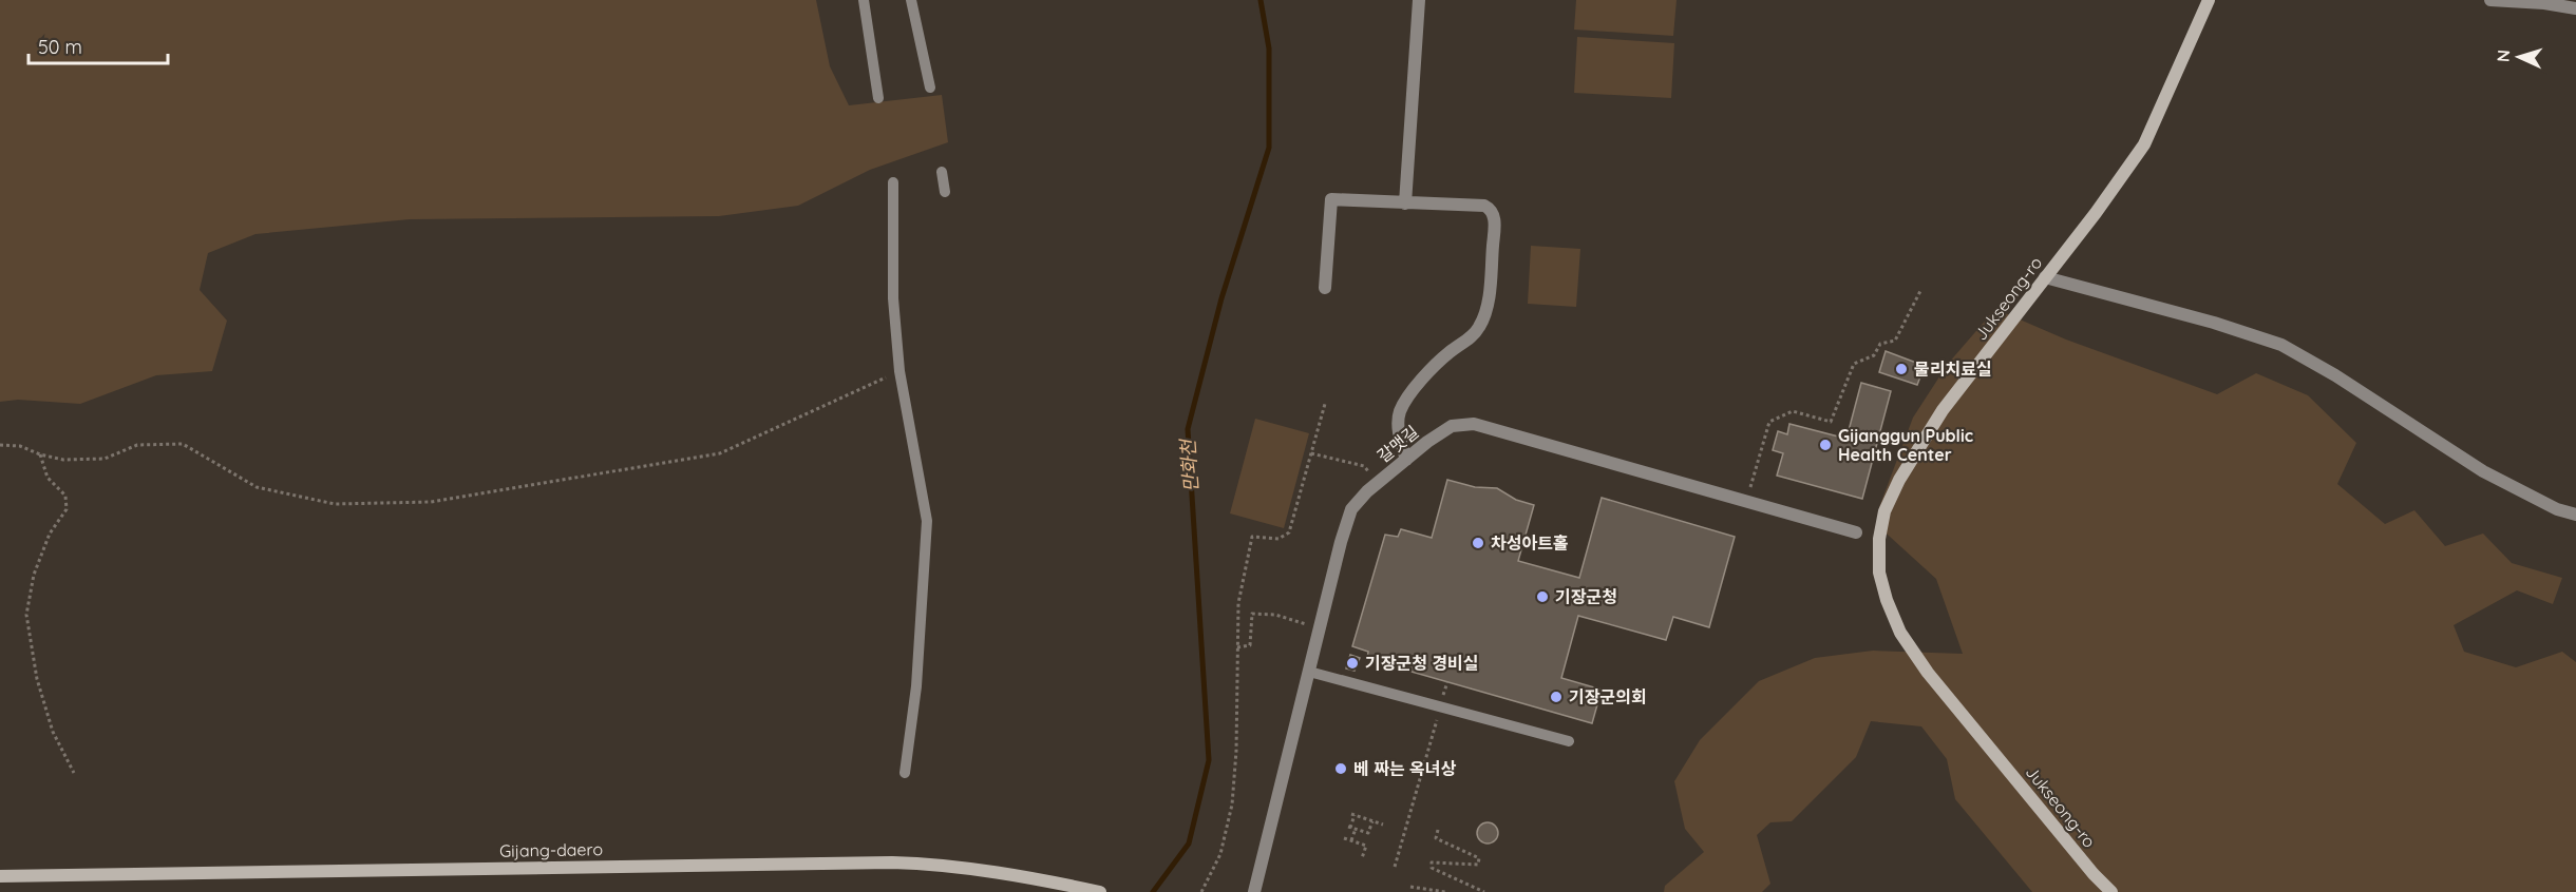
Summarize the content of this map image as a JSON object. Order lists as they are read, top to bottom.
{
  "streets": {
    "main road": ["Jukseong-ro", "Gijang-daero"],
    "street": ["갈맷길"]
  },
  "water": ["만화천"],
  "places": [
    "물리치료실",
    "Gijanggun Public Health Center",
    "차성아트홀",
    "기장군청",
    "기장군청 경비실",
    "기장군의회",
    "베 짜는 옥녀상"
  ],
  "scale_bar": "50 m",
  "north": "left"
}
